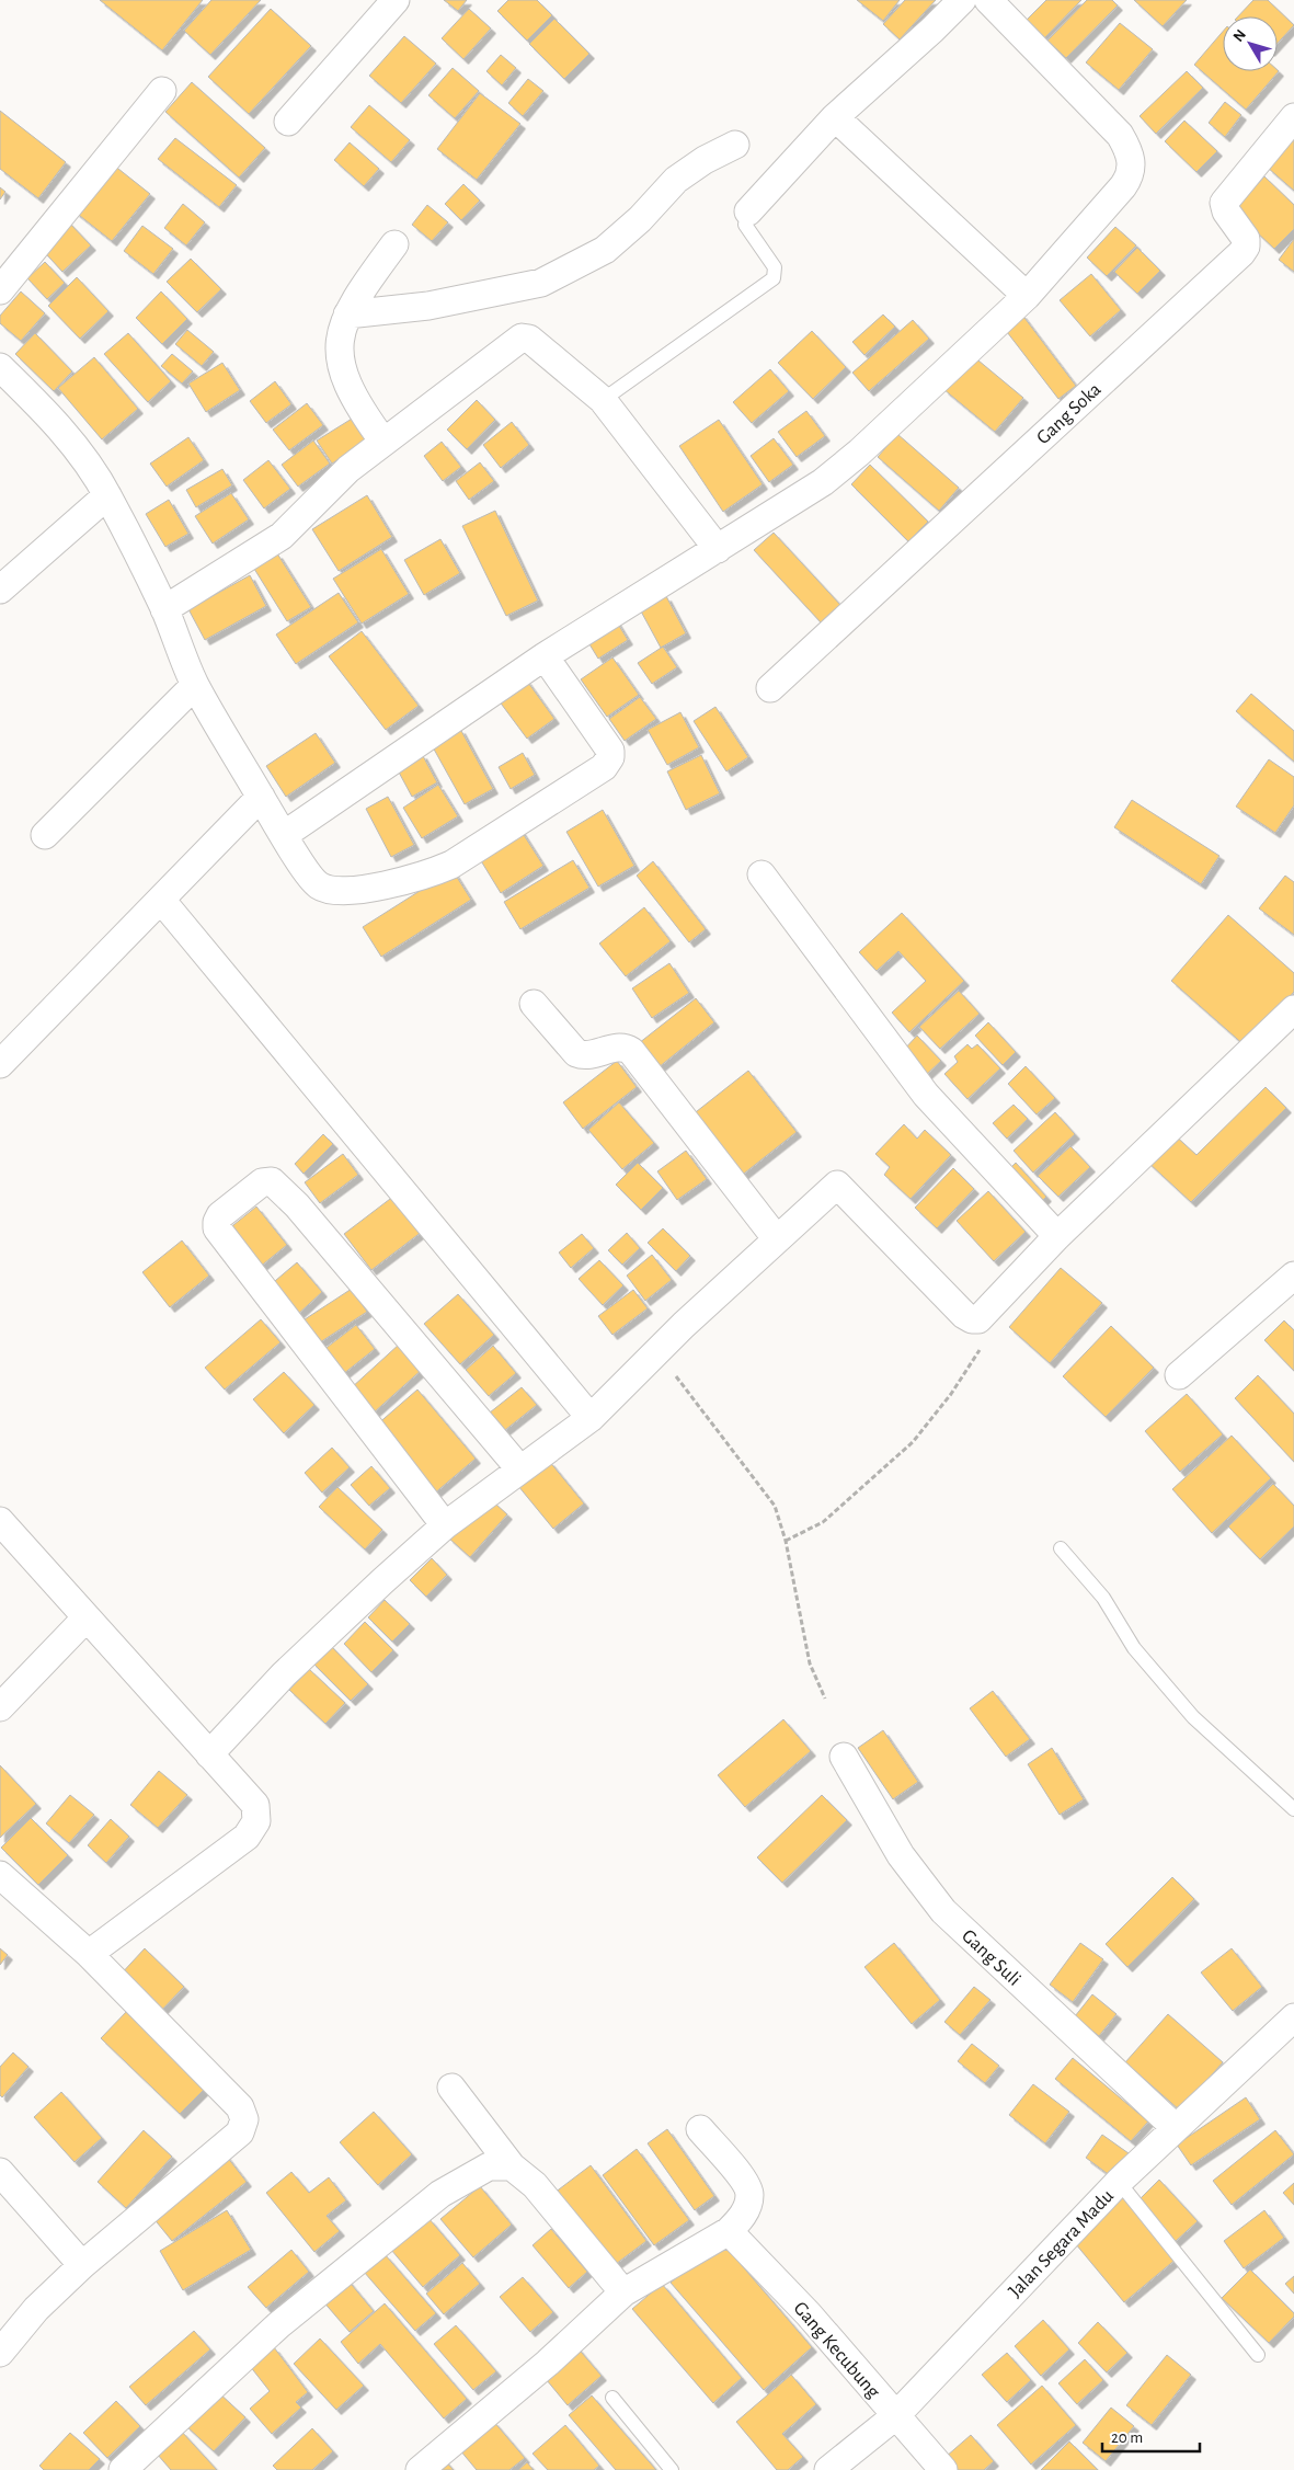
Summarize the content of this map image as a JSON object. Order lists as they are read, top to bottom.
{
  "streets": {
    "street": [
      "Gang Soka",
      "Gang Suli",
      "Jalan Segara Madu",
      "Gang Kecubung"
    ]
  },
  "crossings": [
    ["Gang Suli", "Jalan Segara Madu"],
    ["Jalan Segara Madu", "Gang Kecubung"]
  ],
  "scale_bar": "20 m",
  "north": "top left"
}
